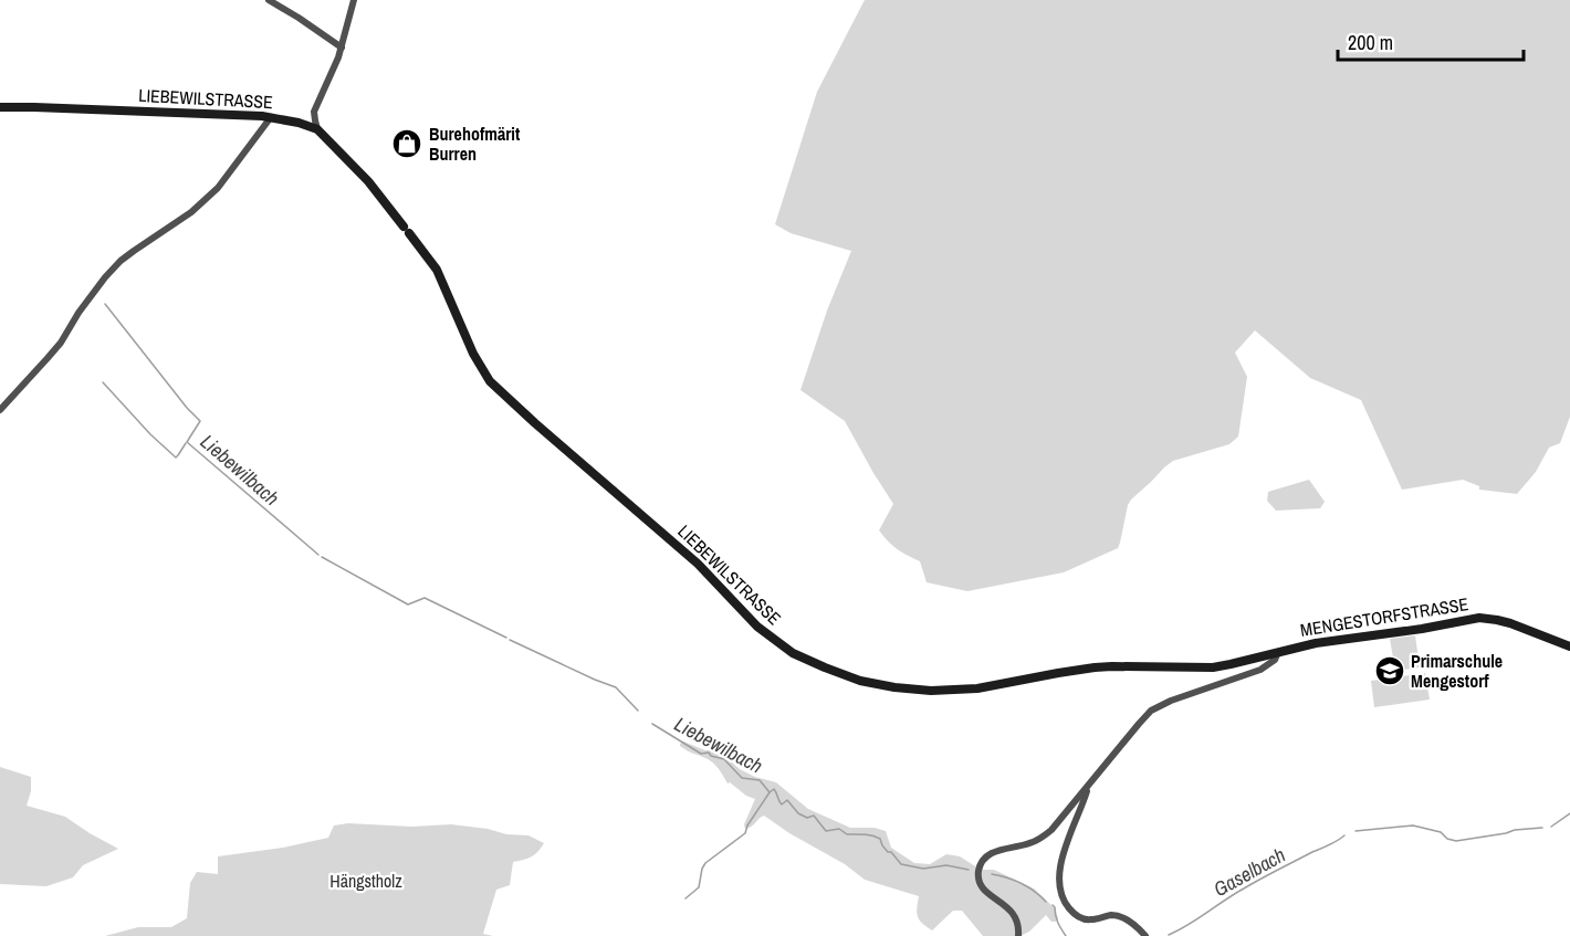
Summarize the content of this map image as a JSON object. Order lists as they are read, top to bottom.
{
  "streets": {
    "street": ["LIEBEWILSTRASSE", "MENGESTORFSTRASSE"]
  },
  "crossings": [
    ["LIEBEWILSTRASSE", "MENGESTORFSTRASSE"]
  ],
  "water": ["Liebewilbach", "Gaselbach"],
  "parks": ["Hängstholz"],
  "places": {
    "shop": ["Burehofmärit Burren"],
    "school or university": ["Primarschule Mengestorf"]
  },
  "scale_bar": "200 m"
}
